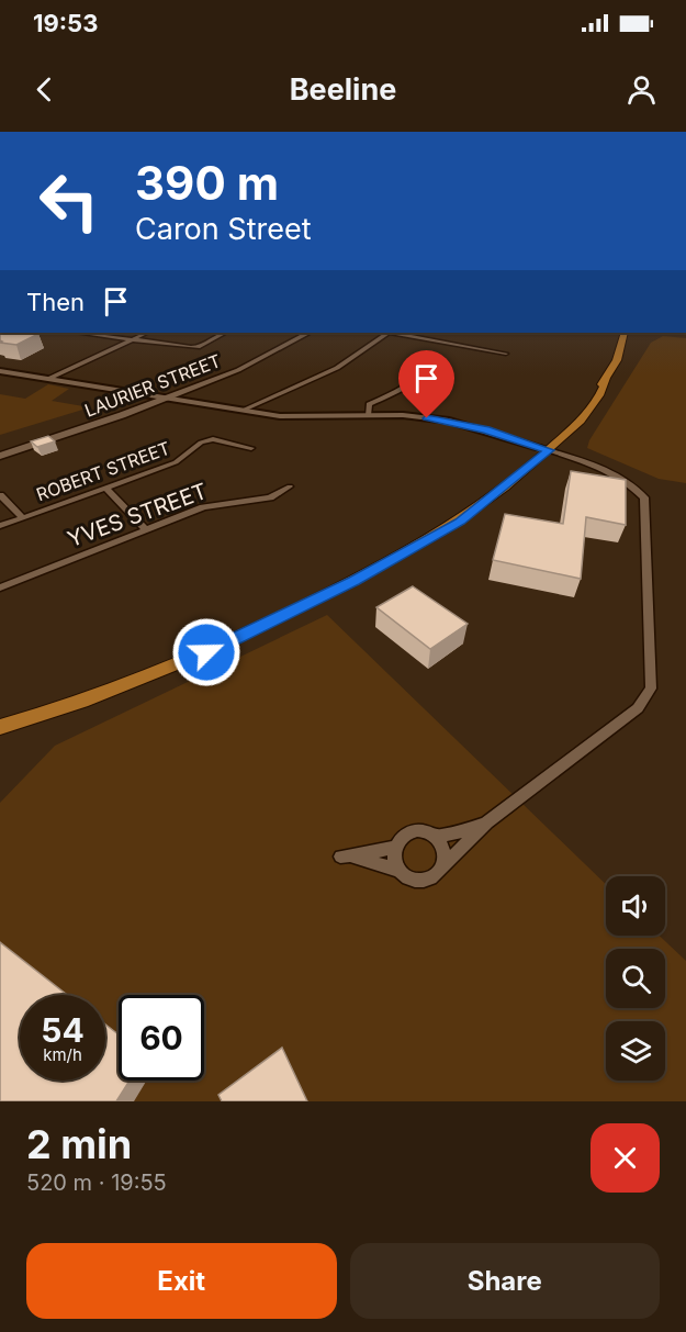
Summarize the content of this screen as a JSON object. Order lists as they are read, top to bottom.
{
  "streets": {
    "main road": ["LAURIER STREET"],
    "street": ["ROBERT STREET", "YVES STREET"]
  },
  "page": {
    "status": "19:53",
    "header": "Beeline",
    "turn": ["390 m", "Caron Street"],
    "then": "Then",
    "speed": "54 km/h",
    "limit": "60",
    "heading": ["2 min", "520 m · 19:55"],
    "buttons": ["Exit", "Share"]
  }
}
